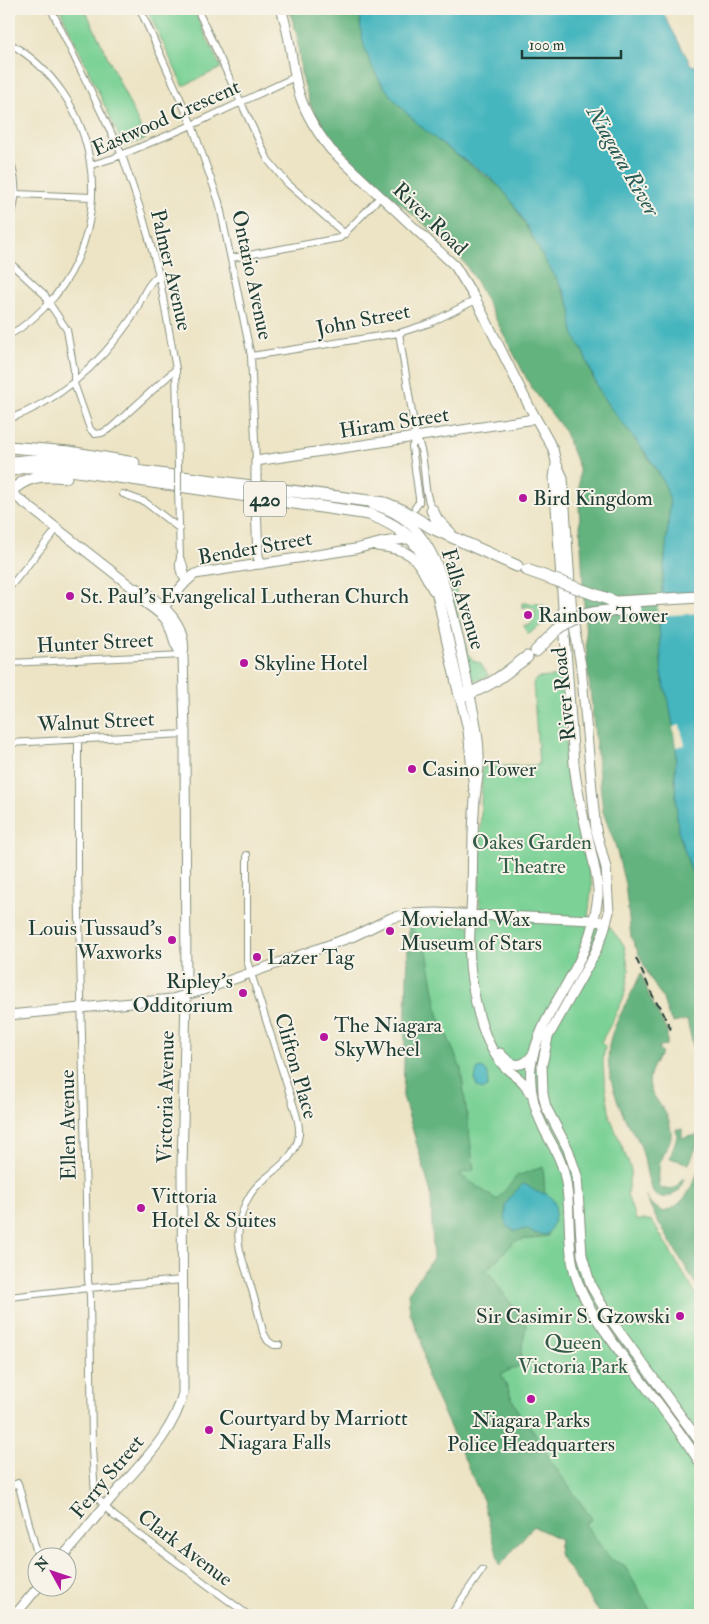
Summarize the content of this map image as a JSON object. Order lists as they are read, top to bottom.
{
  "streets": {
    "highway": ["420", "Falls Avenue"],
    "main road": [
      "River Road",
      "Ontario Avenue",
      "Hiram Street",
      "Bender Street",
      "Victoria Avenue",
      "Ferry Street"
    ],
    "street": [
      "Eastwood Crescent",
      "Palmer Avenue",
      "John Street",
      "Hunter Street",
      "Walnut Street",
      "Clifton Place",
      "Ellen Avenue",
      "Clark Avenue"
    ]
  },
  "crossings": [
    ["Eastwood Crescent", "River Road"],
    ["Eastwood Crescent", "Palmer Avenue"],
    ["Eastwood Crescent", "Ontario Avenue"],
    ["River Road", "John Street"],
    ["River Road", "Hiram Street"],
    ["River Road", "Falls Avenue"],
    ["Palmer Avenue", "Bender Street"],
    ["Palmer Avenue", "Falls Avenue"],
    ["Ontario Avenue", "John Street"],
    ["Ontario Avenue", "Hiram Street"],
    ["Ontario Avenue", "Bender Street"],
    ["Bender Street", "Falls Avenue"],
    ["Bender Street", "Victoria Avenue"],
    ["Hunter Street", "Victoria Avenue"],
    ["Walnut Street", "Victoria Avenue"],
    ["Walnut Street", "Ellen Avenue"],
    ["Victoria Avenue", "Ferry Street"],
    ["Ellen Avenue", "Ferry Street"],
    ["Ellen Avenue", "Clark Avenue"],
    ["Ferry Street", "Clark Avenue"]
  ],
  "water": ["Niagara River"],
  "parks": ["Oakes Garden Theatre", "Queen Victoria Park"],
  "places": [
    "Bird Kingdom",
    "St. Paul's Evangelical Lutheran Church",
    "Rainbow Tower",
    "Skyline Hotel",
    "Casino Tower",
    "Movieland Wax Museum of Stars",
    "Louis Tussaud's Waxworks",
    "Lazer Tag",
    "Ripley's Odditorium",
    "The Niagara SkyWheel",
    "Vittoria Hotel & Suites",
    "Sir Casimir S. Gzowski",
    "Niagara Parks Police Headquarters",
    "Courtyard by Marriott Niagara Falls"
  ],
  "scale_bar": "100 m",
  "north": "top left"
}
